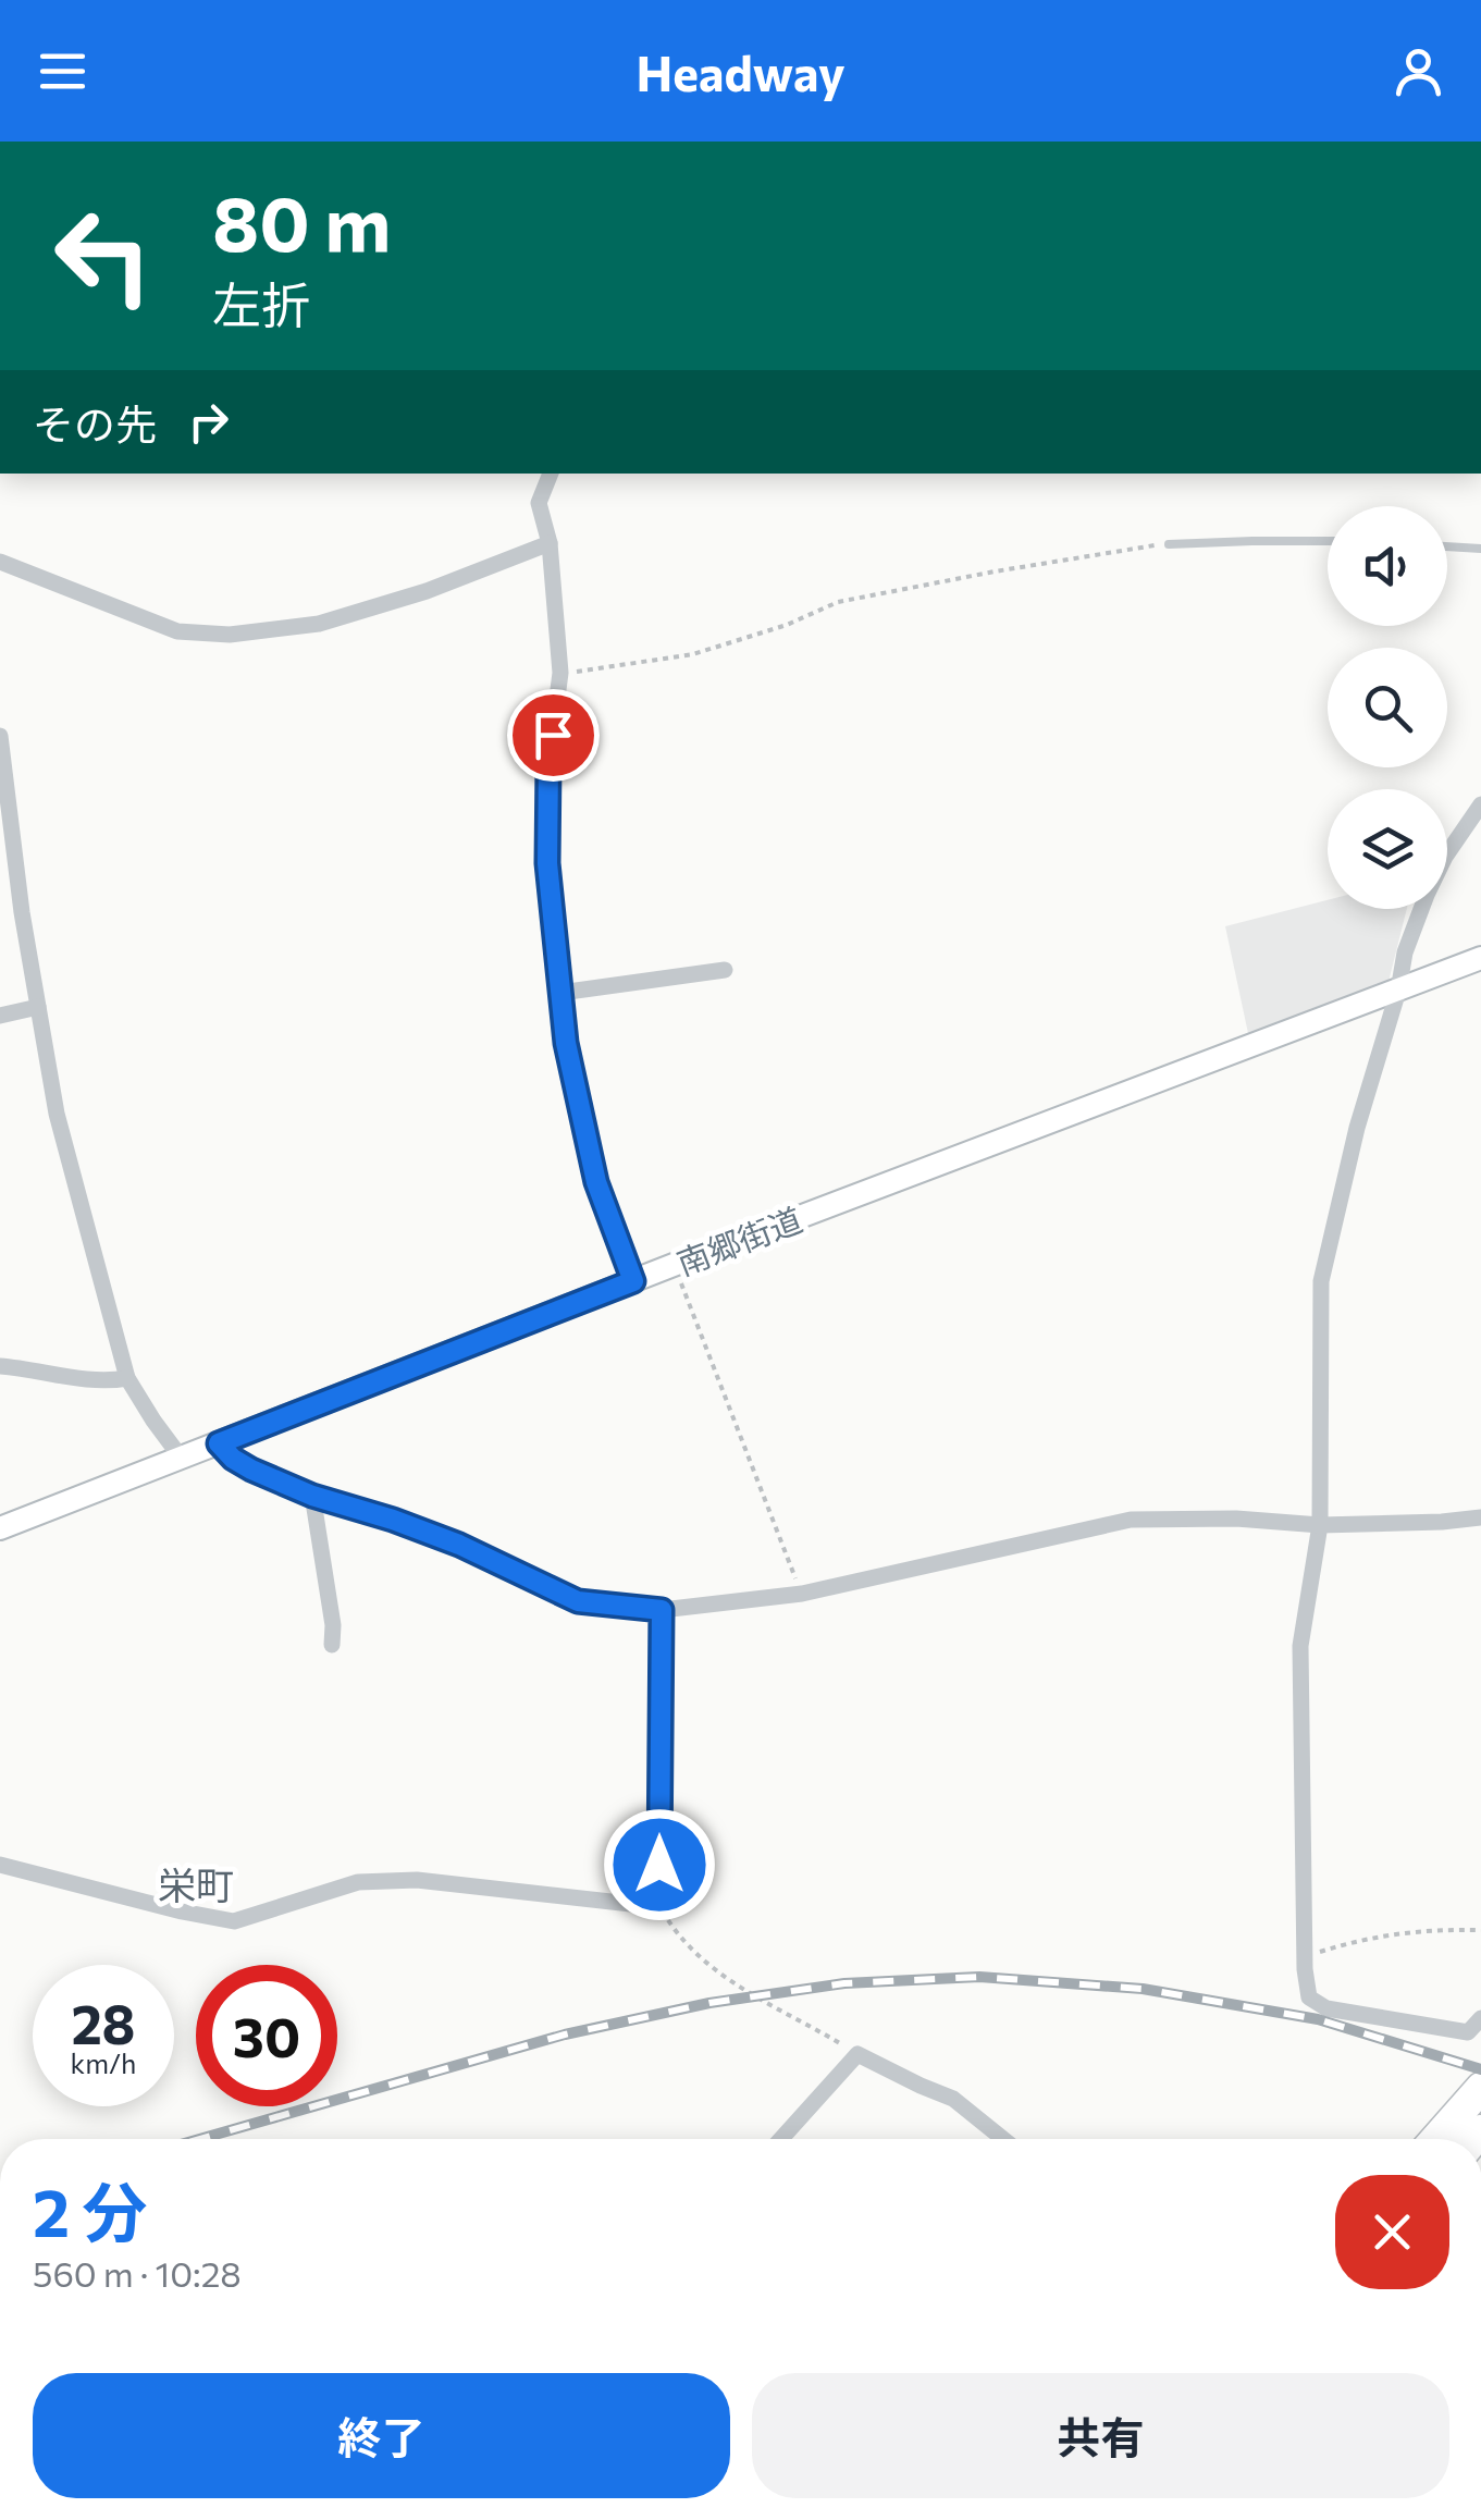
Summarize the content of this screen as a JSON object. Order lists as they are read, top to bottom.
{
  "streets": {
    "street": ["南郷街道"]
  },
  "districts": ["栄町"],
  "page": {
    "header": "Headway",
    "turn": ["80 m", "左折"],
    "then": "その先",
    "speed": "28 km/h",
    "limit": "30",
    "heading": ["2 分", "560 m · 10:28"],
    "buttons": ["終了", "共有"]
  }
}
